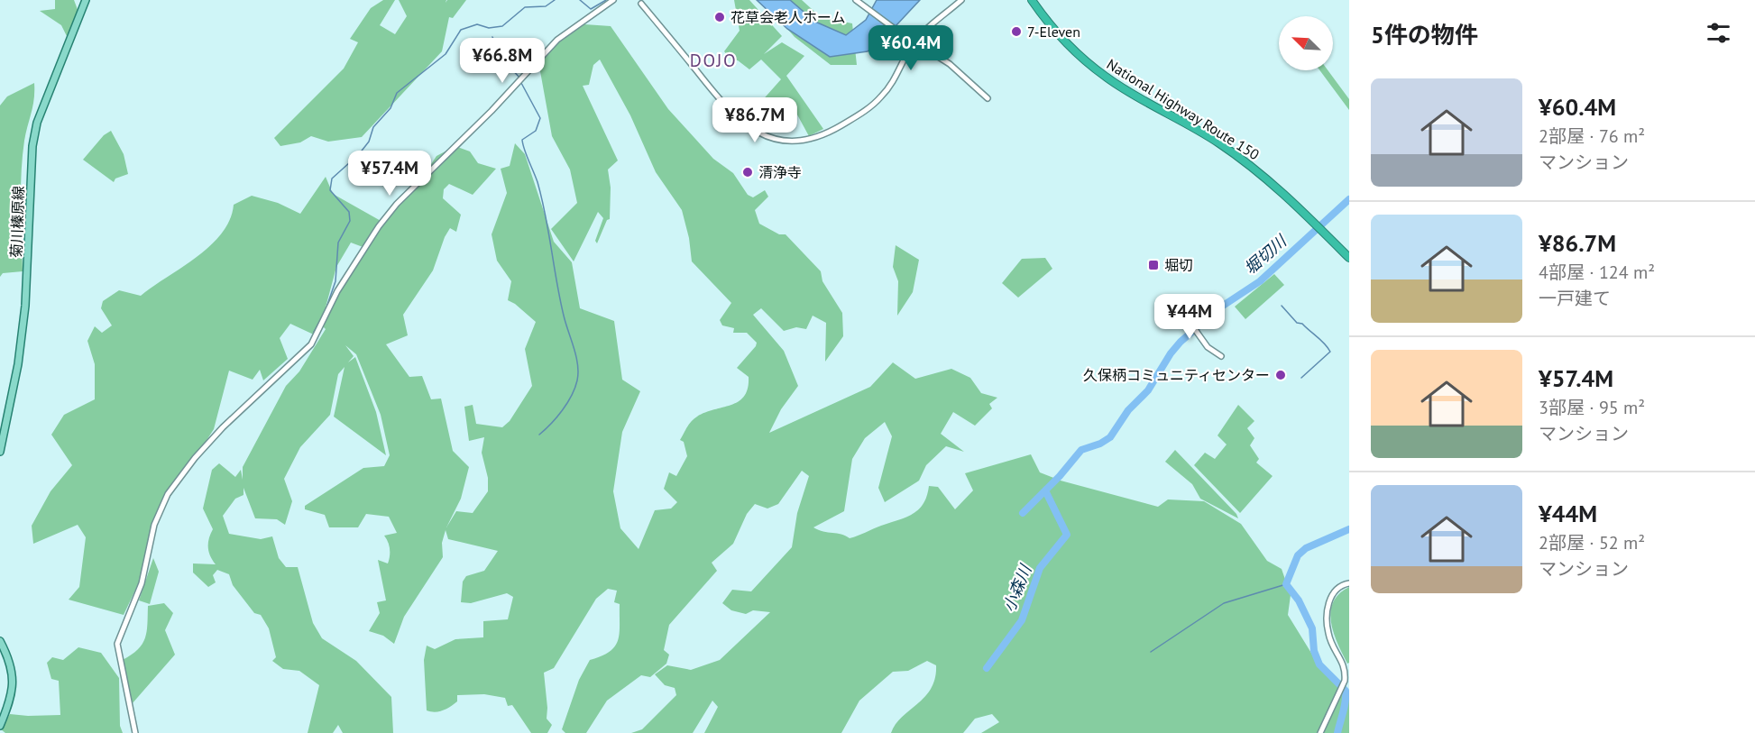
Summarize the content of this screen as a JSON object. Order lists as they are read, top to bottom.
{
  "streets": {
    "highway": ["National Highway Route 150"],
    "main road": ["菊川榛原線"]
  },
  "districts": ["DOJO"],
  "water": ["堀切川", "小森川"],
  "places": {
    "other": [
      "花草会老人ホーム",
      "7-Eleven",
      "清浄寺",
      "久保柄コミュニティセンター"
    ],
    "transit": ["堀切"]
  },
  "north": "top left",
  "page": {
    "heading": "5件の物件",
    "price": [
      "¥60.4M",
      "¥66.8M",
      "¥86.7M",
      "¥57.4M",
      "¥44M"
    ],
    "list": [
      {
        "name": "¥60.4M",
        "note": "2部屋 · 76 m² · マンション"
      },
      {
        "name": "¥86.7M",
        "note": "4部屋 · 124 m² · 一戸建て"
      },
      {
        "name": "¥57.4M",
        "note": "3部屋 · 95 m² · マンション"
      },
      {
        "name": "¥44M",
        "note": "2部屋 · 52 m² · マンション"
      }
    ]
  }
}
